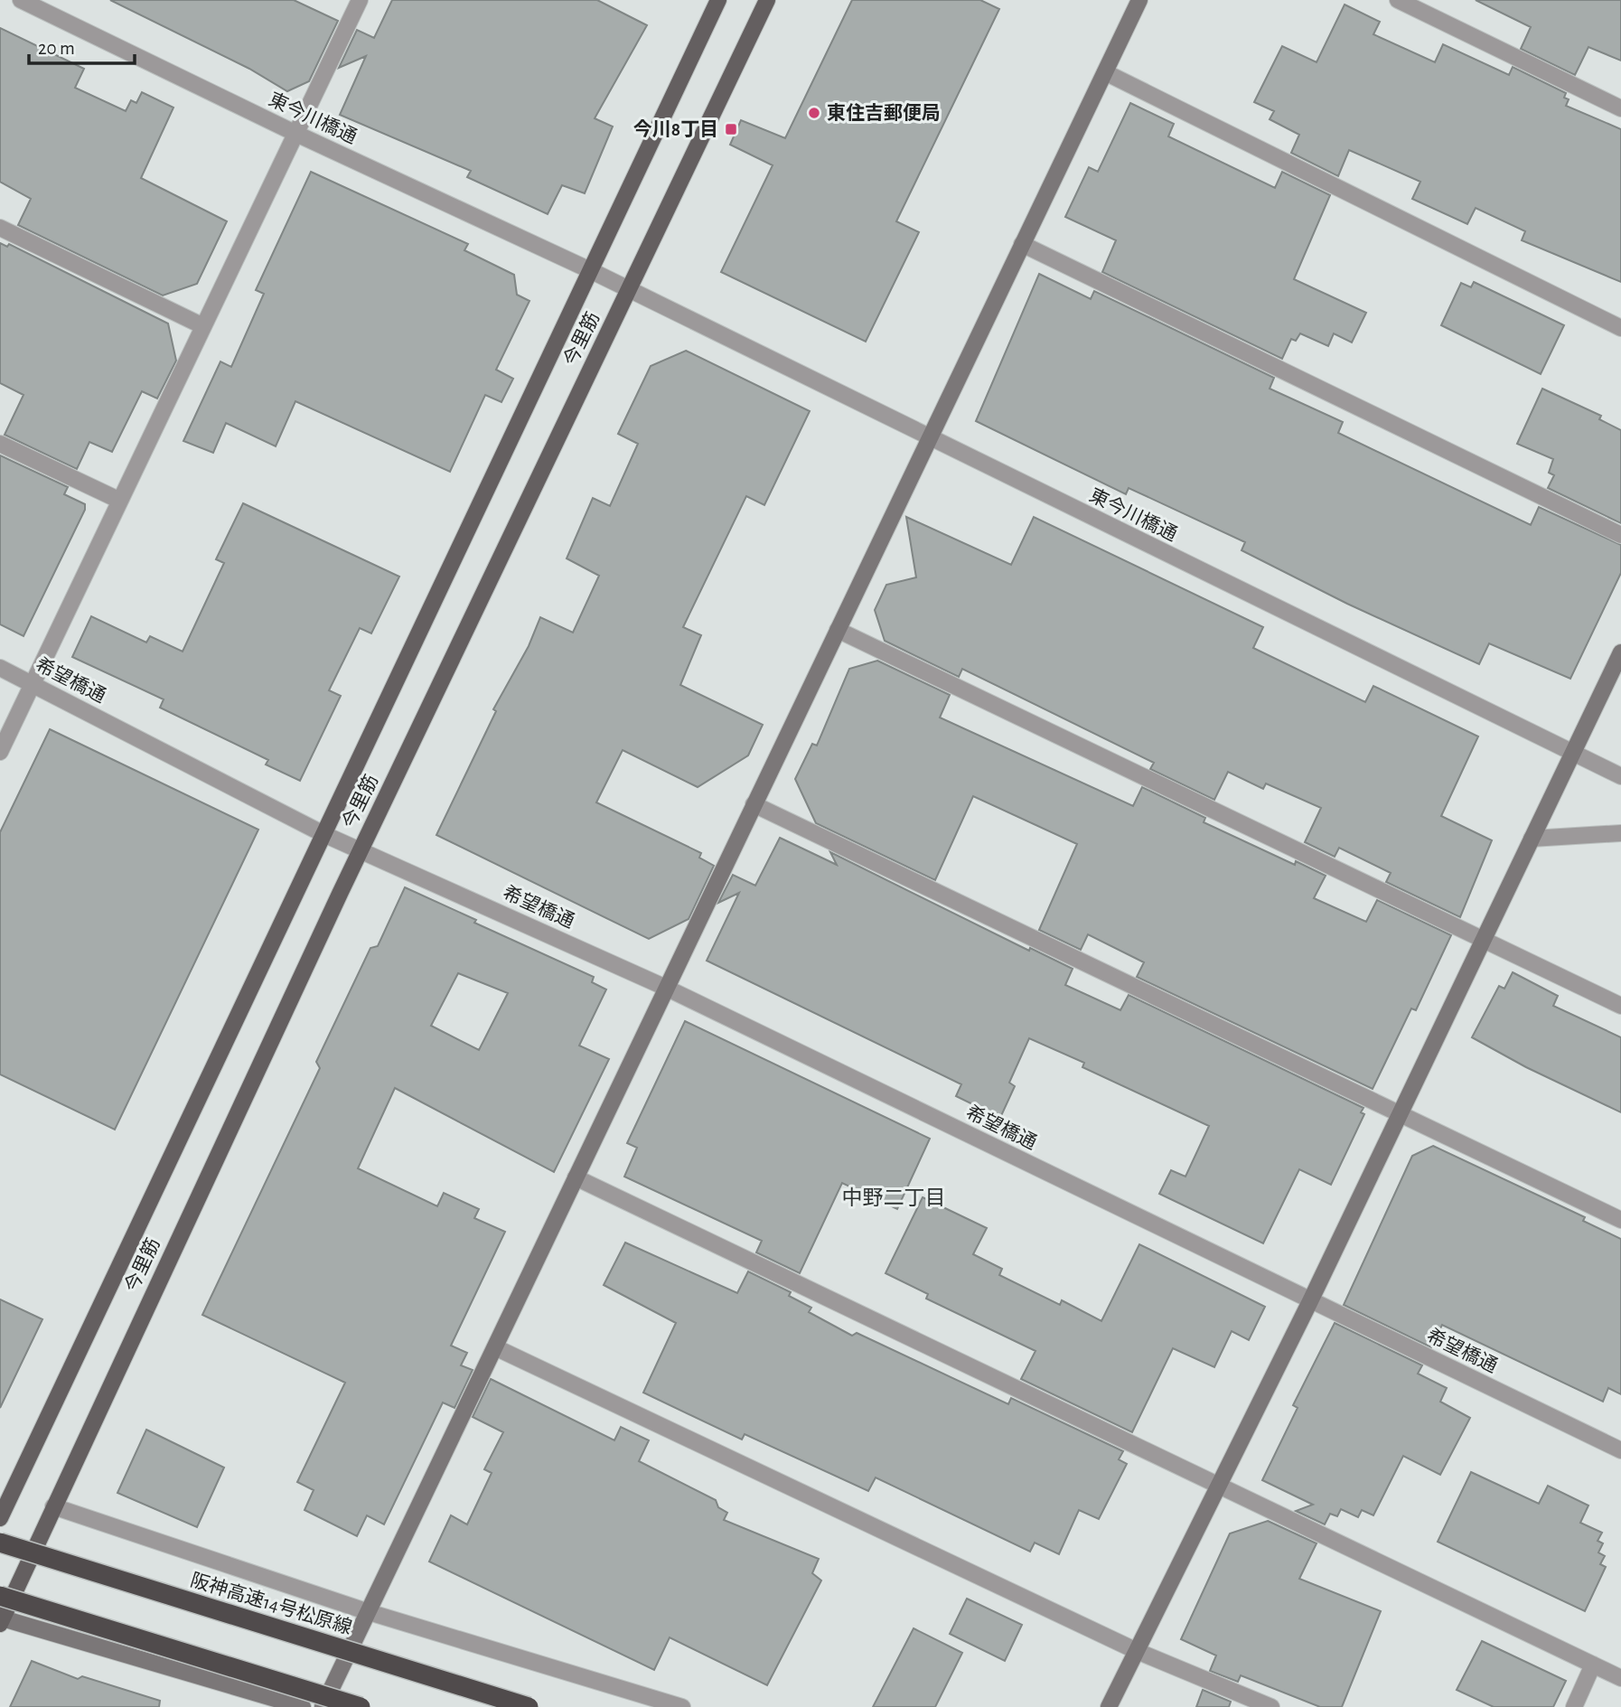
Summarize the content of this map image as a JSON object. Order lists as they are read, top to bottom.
{
  "streets": {
    "highway": ["阪神高速14号松原線"],
    "main road": ["今里筋"],
    "street": ["東今川橋通", "希望橋通"]
  },
  "crossings": [
    ["東今川橋通", "今里筋"],
    ["今里筋", "希望橋通"]
  ],
  "districts": ["中野二丁目"],
  "places": {
    "other": ["東住吉郵便局"],
    "transit": ["今川8丁目"]
  },
  "scale_bar": "20 m"
}
